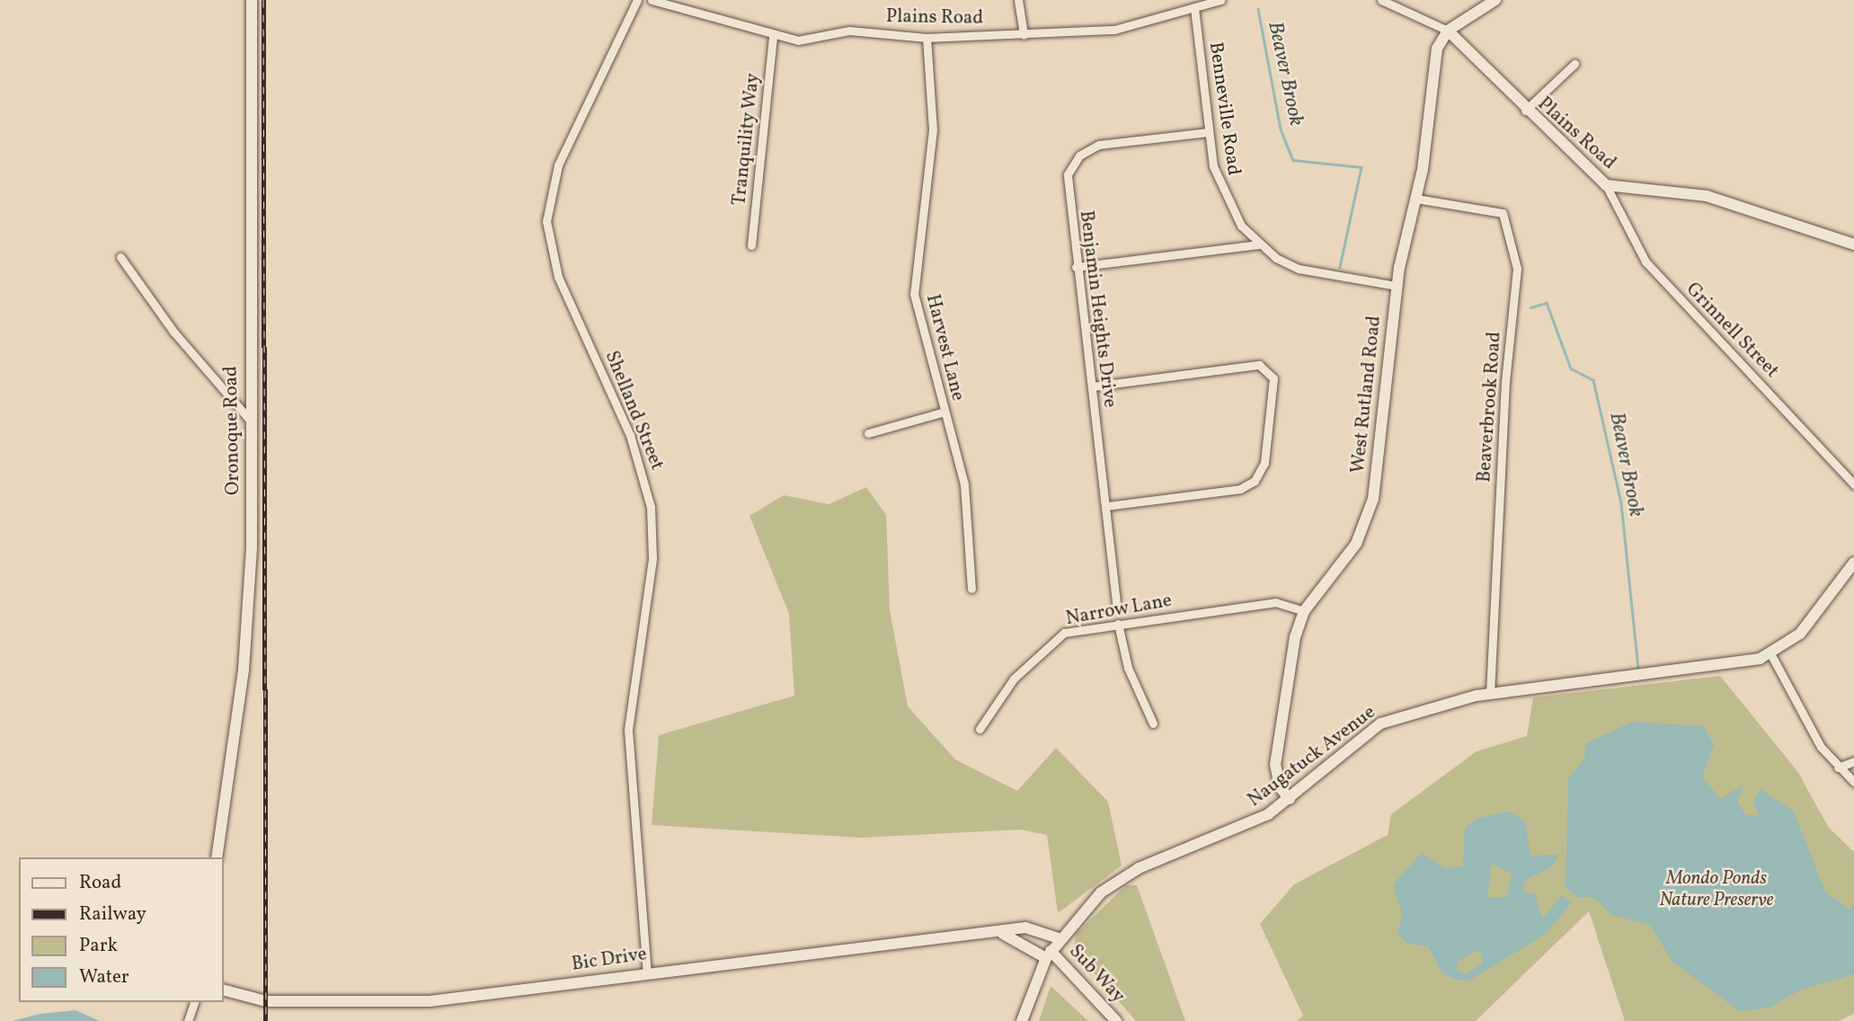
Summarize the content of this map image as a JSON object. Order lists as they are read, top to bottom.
{
  "streets": {
    "street": [
      "Plains Road",
      "Benneville Road",
      "Tranquility Way",
      "Benjamin Heights Drive",
      "Grinnell Street",
      "Harvest Lane",
      "West Rutland Road",
      "Beaverbrook Road",
      "Shelland Street",
      "Oronoque Road",
      "Narrow Lane",
      "Naugatuck Avenue",
      "Bic Drive",
      "Sub Way"
    ]
  },
  "crossings": [
    ["Plains Road", "Benneville Road"],
    ["Plains Road", "Tranquility Way"],
    ["Plains Road", "Grinnell Street"],
    ["Plains Road", "Harvest Lane"],
    ["Plains Road", "West Rutland Road"],
    ["Benneville Road", "Benjamin Heights Drive"],
    ["Benneville Road", "West Rutland Road"],
    ["West Rutland Road", "Beaverbrook Road"],
    ["West Rutland Road", "Narrow Lane"],
    ["West Rutland Road", "Naugatuck Avenue"],
    ["Beaverbrook Road", "Naugatuck Avenue"],
    ["Shelland Street", "Bic Drive"],
    ["Naugatuck Avenue", "Bic Drive"],
    ["Naugatuck Avenue", "Sub Way"]
  ],
  "water": ["Beaver Brook"],
  "parks": ["Mondo Ponds Nature Preserve"],
  "legend": [
    "Road",
    "Railway",
    "Park",
    "Water"
  ]
}
